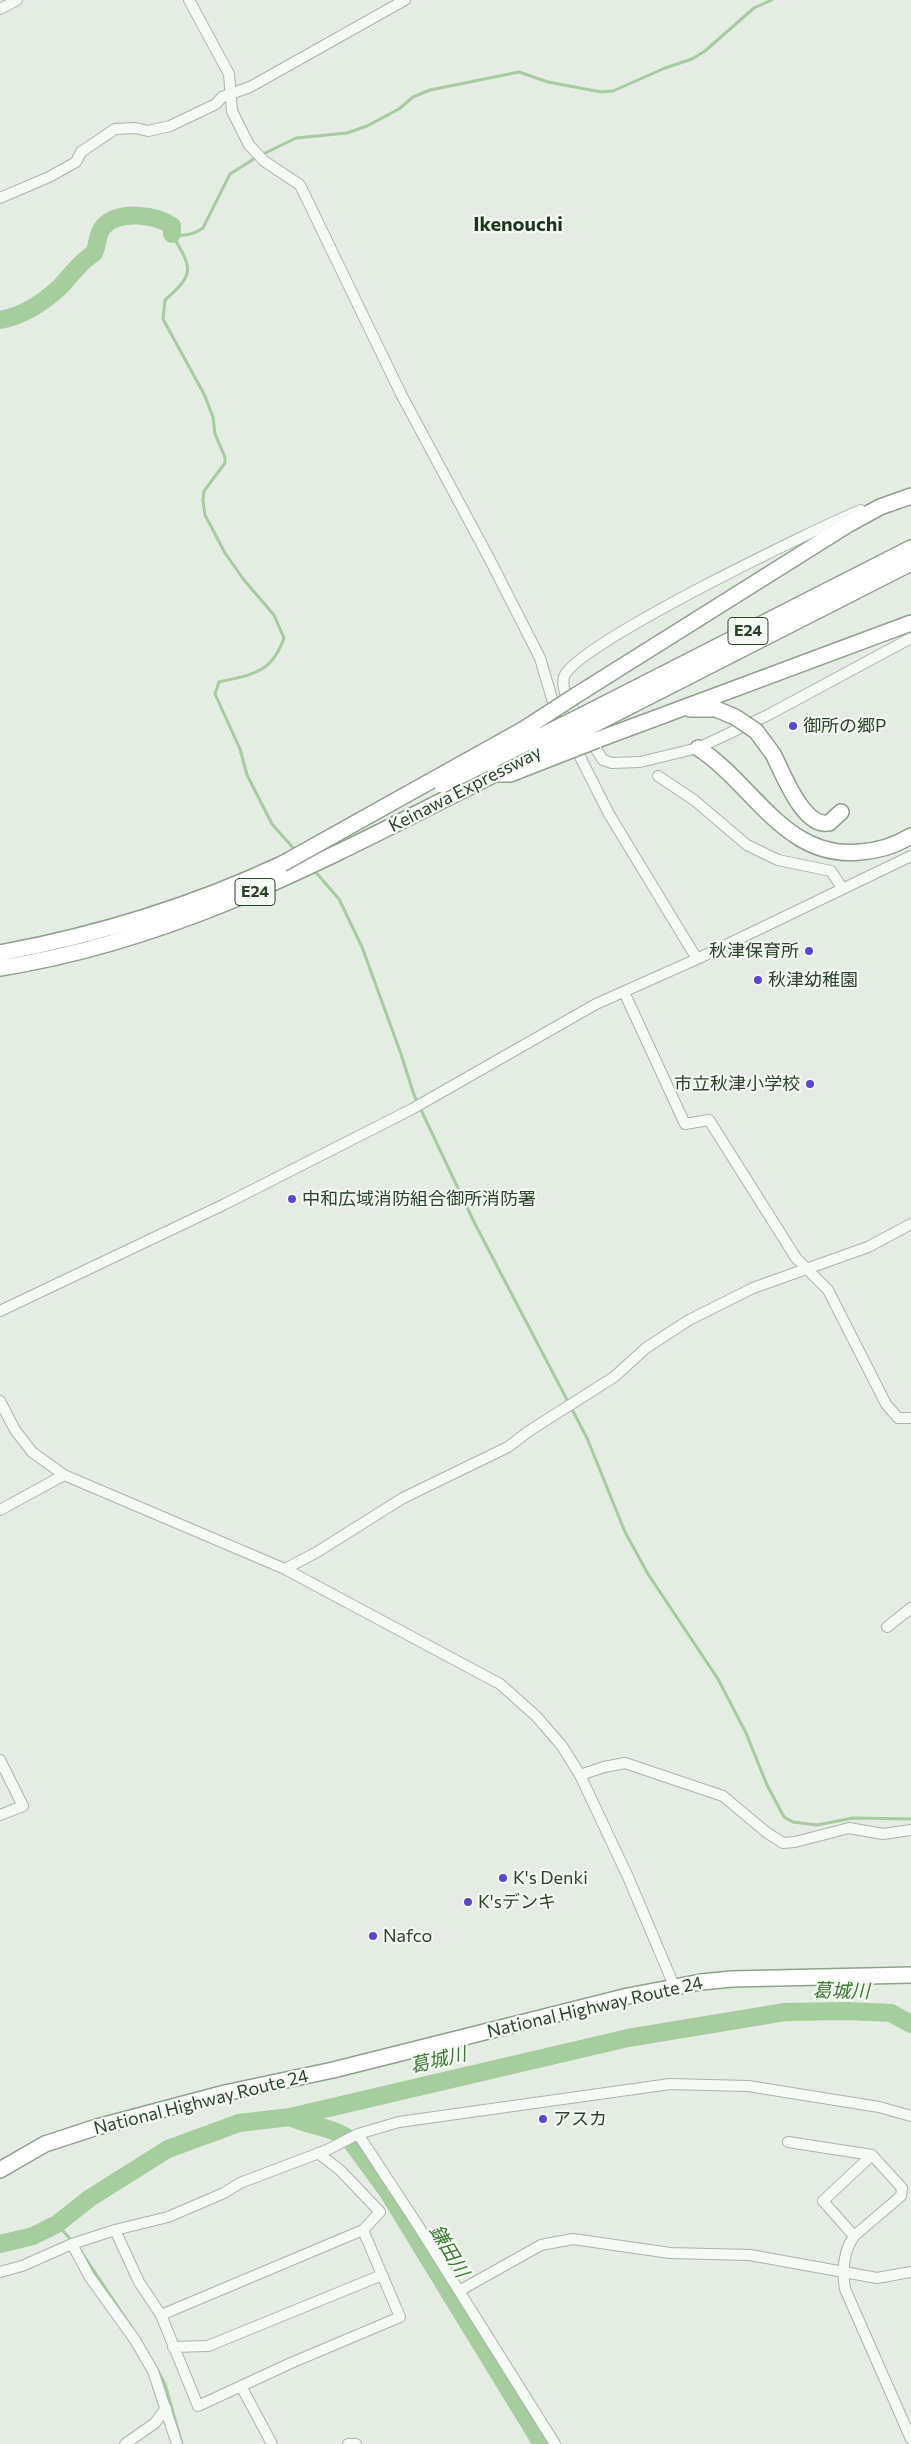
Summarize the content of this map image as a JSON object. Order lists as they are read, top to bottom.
{
  "streets": {
    "highway": ["E24", "Keinawa Expressway", "National Highway Route 24"]
  },
  "districts": ["Ikenouchi"],
  "water": ["葛城川", "鎌田川"],
  "places": [
    "御所の郷P",
    "秋津保育所",
    "秋津幼稚園",
    "市立秋津小学校",
    "中和広域消防組合御所消防署",
    "K's Denki",
    "K'sデンキ",
    "Nafco",
    "アスカ"
  ]
}
